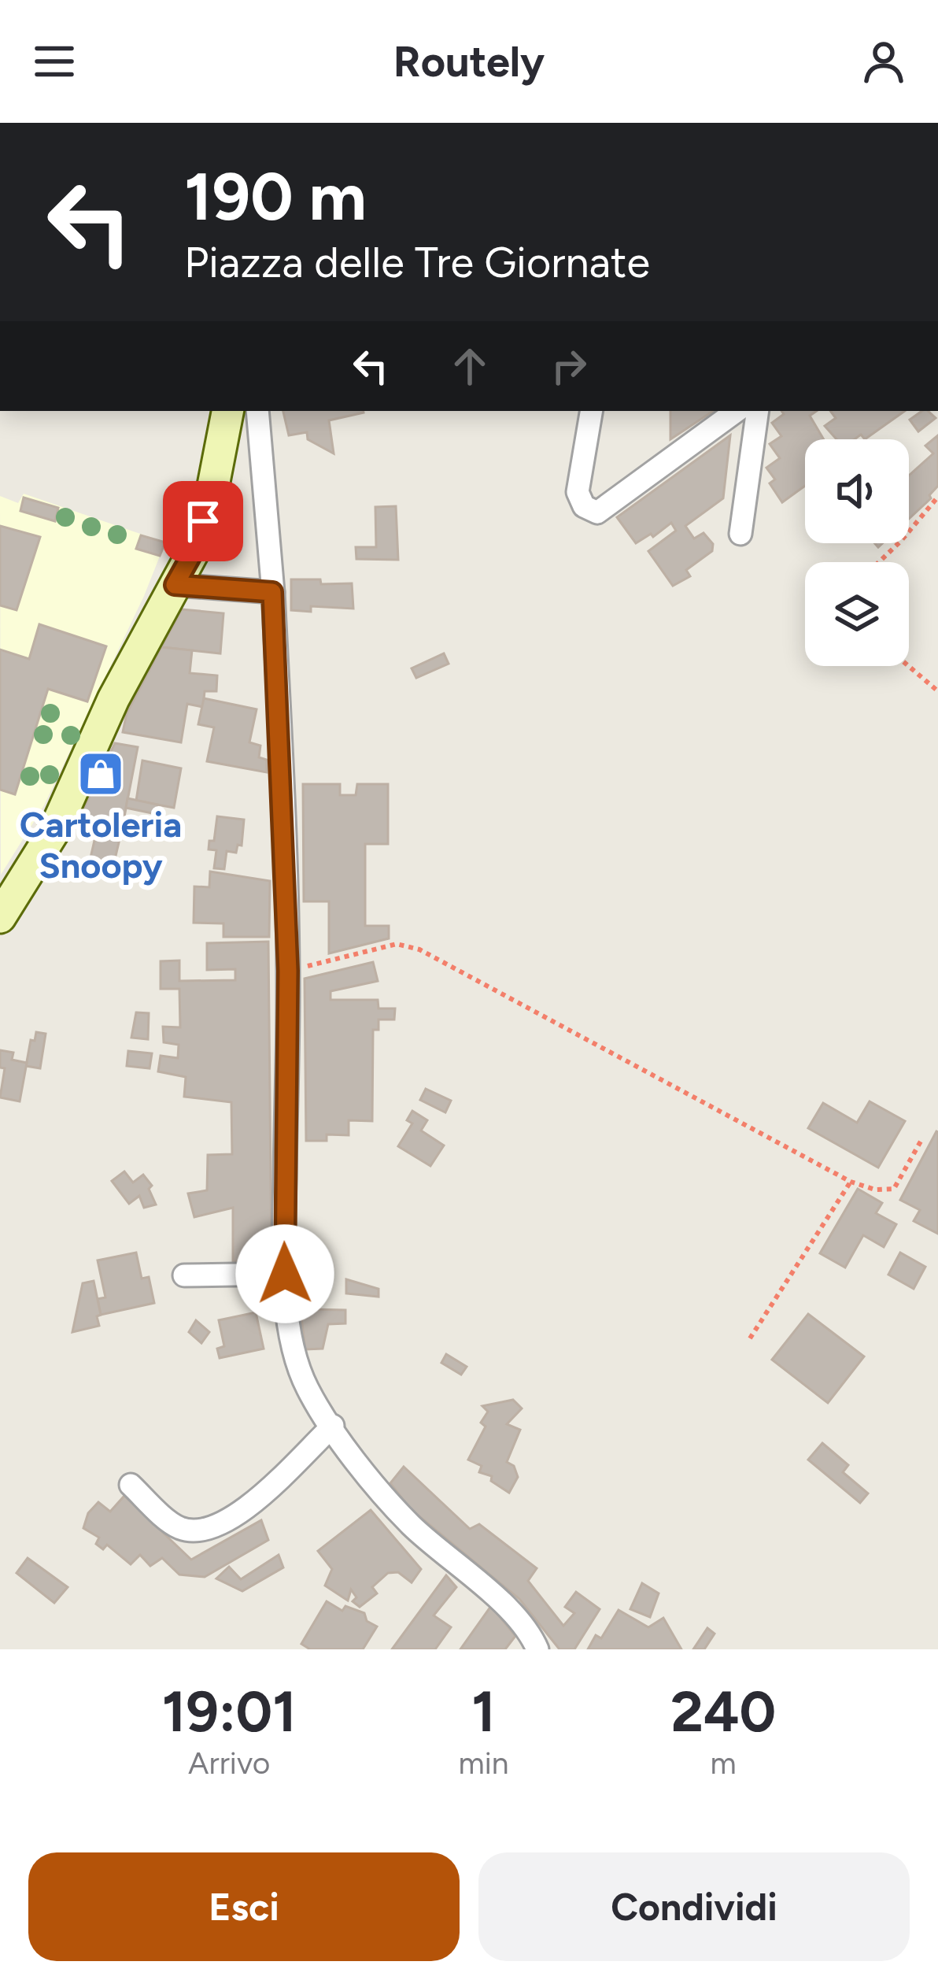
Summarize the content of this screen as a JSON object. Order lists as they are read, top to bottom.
{
  "places": {
    "shop": ["Cartoleria Snoopy"]
  },
  "page": {
    "header": "Routely",
    "turn": ["190 m", "Piazza delle Tre Giornate"],
    "eta": [
      "19:01",
      "Arrivo",
      "1",
      "min",
      "240",
      "m"
    ],
    "buttons": ["Esci", "Condividi"]
  }
}
